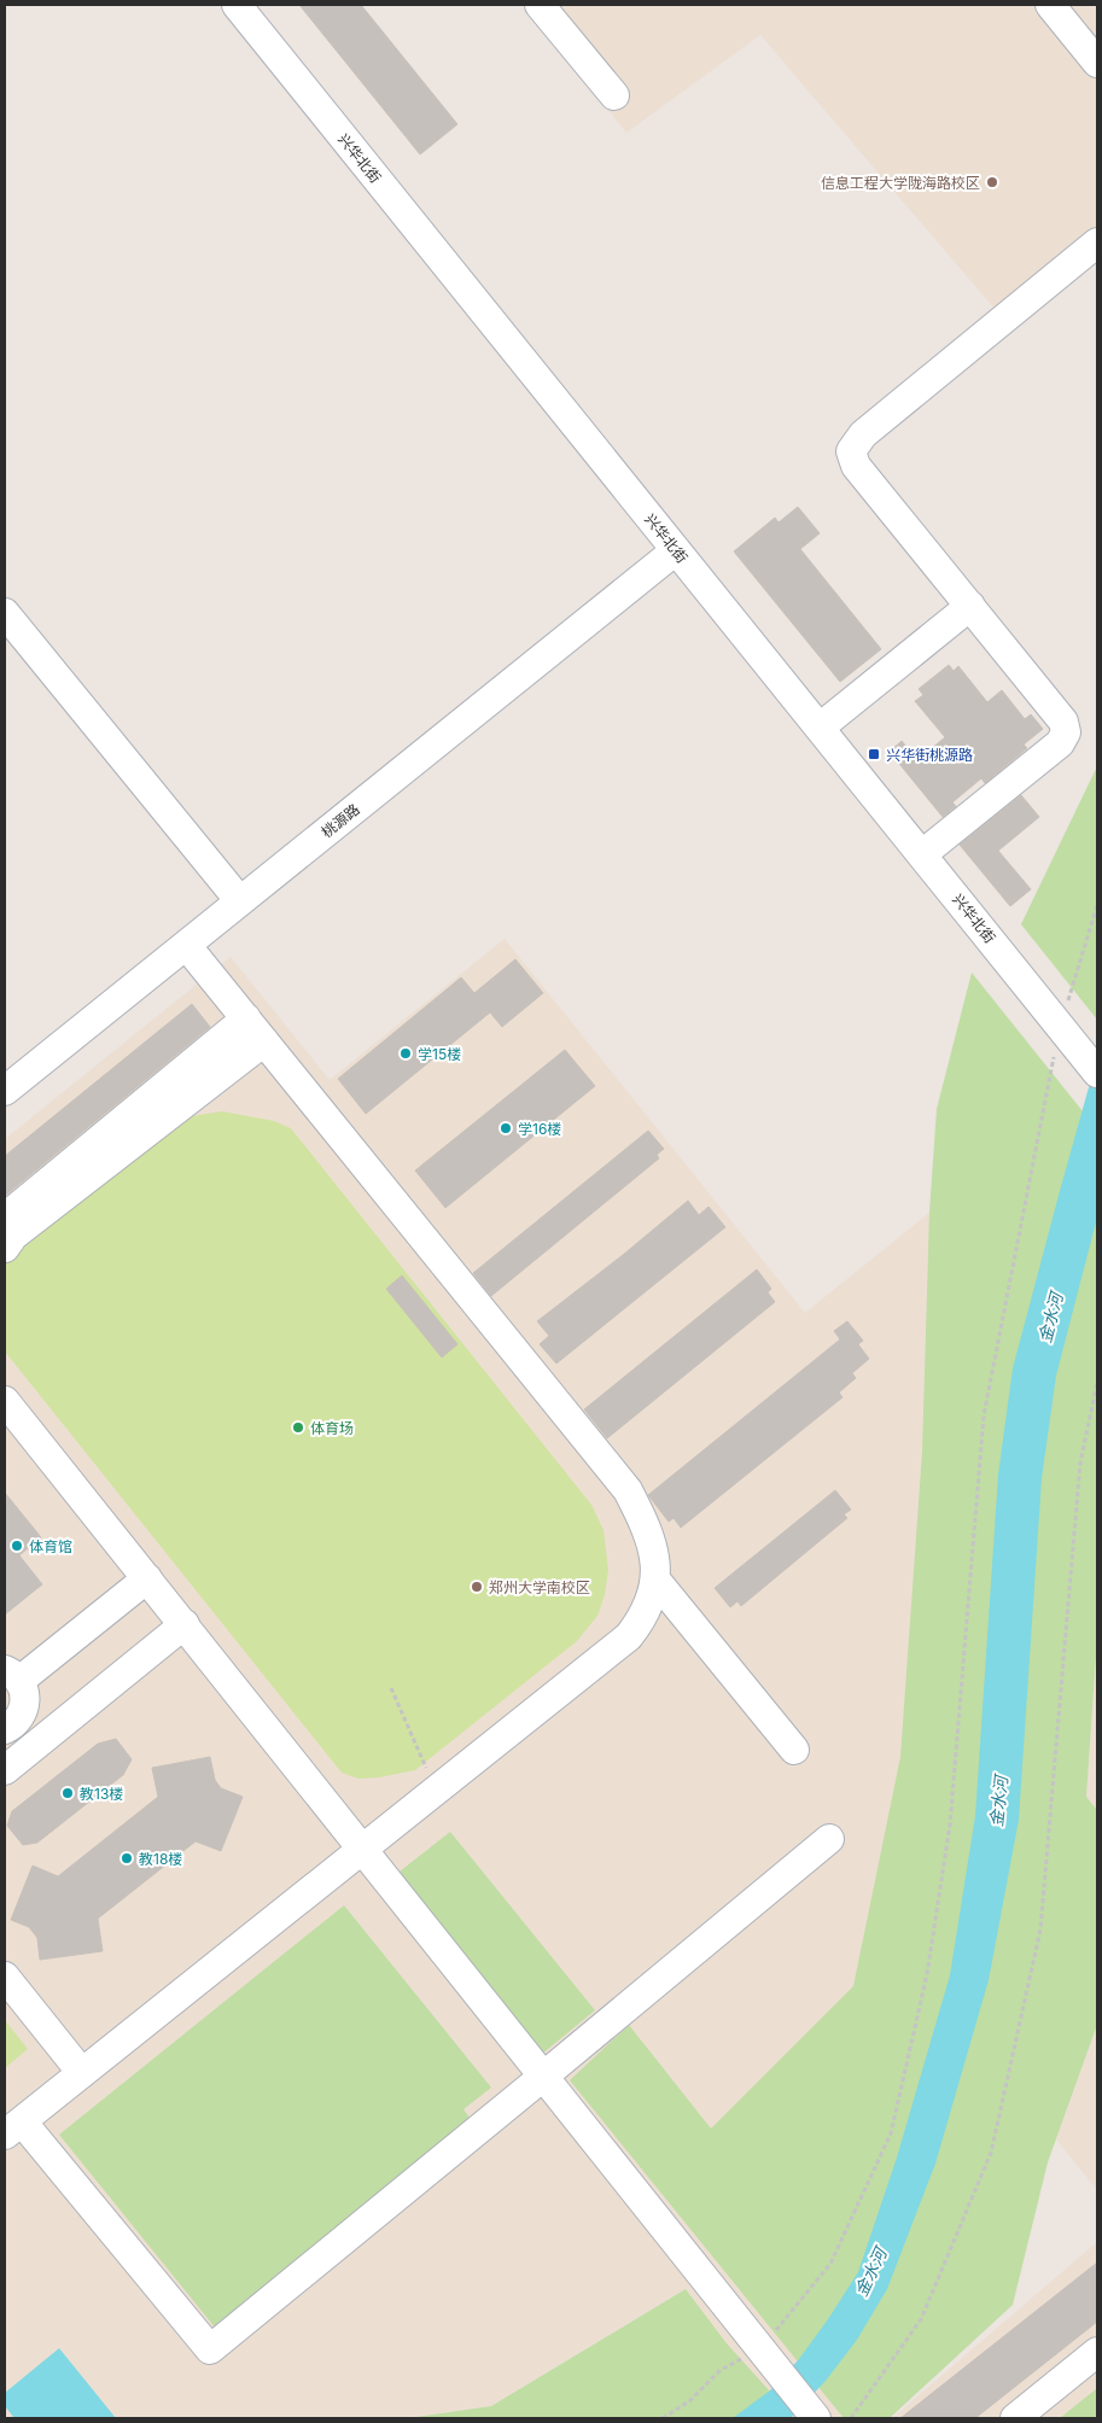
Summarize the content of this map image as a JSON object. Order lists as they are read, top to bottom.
{
  "streets": {
    "street": ["兴华北街", "桃源路"]
  },
  "crossings": [
    ["兴华北街", "桃源路"]
  ],
  "water": ["金水河"],
  "places": {
    "other": [
      "信息工程大学陇海路校区",
      "学15楼",
      "学16楼",
      "体育场",
      "体育馆",
      "郑州大学南校区",
      "教13楼",
      "教18楼"
    ],
    "transit": ["兴华街桃源路"]
  }
}
